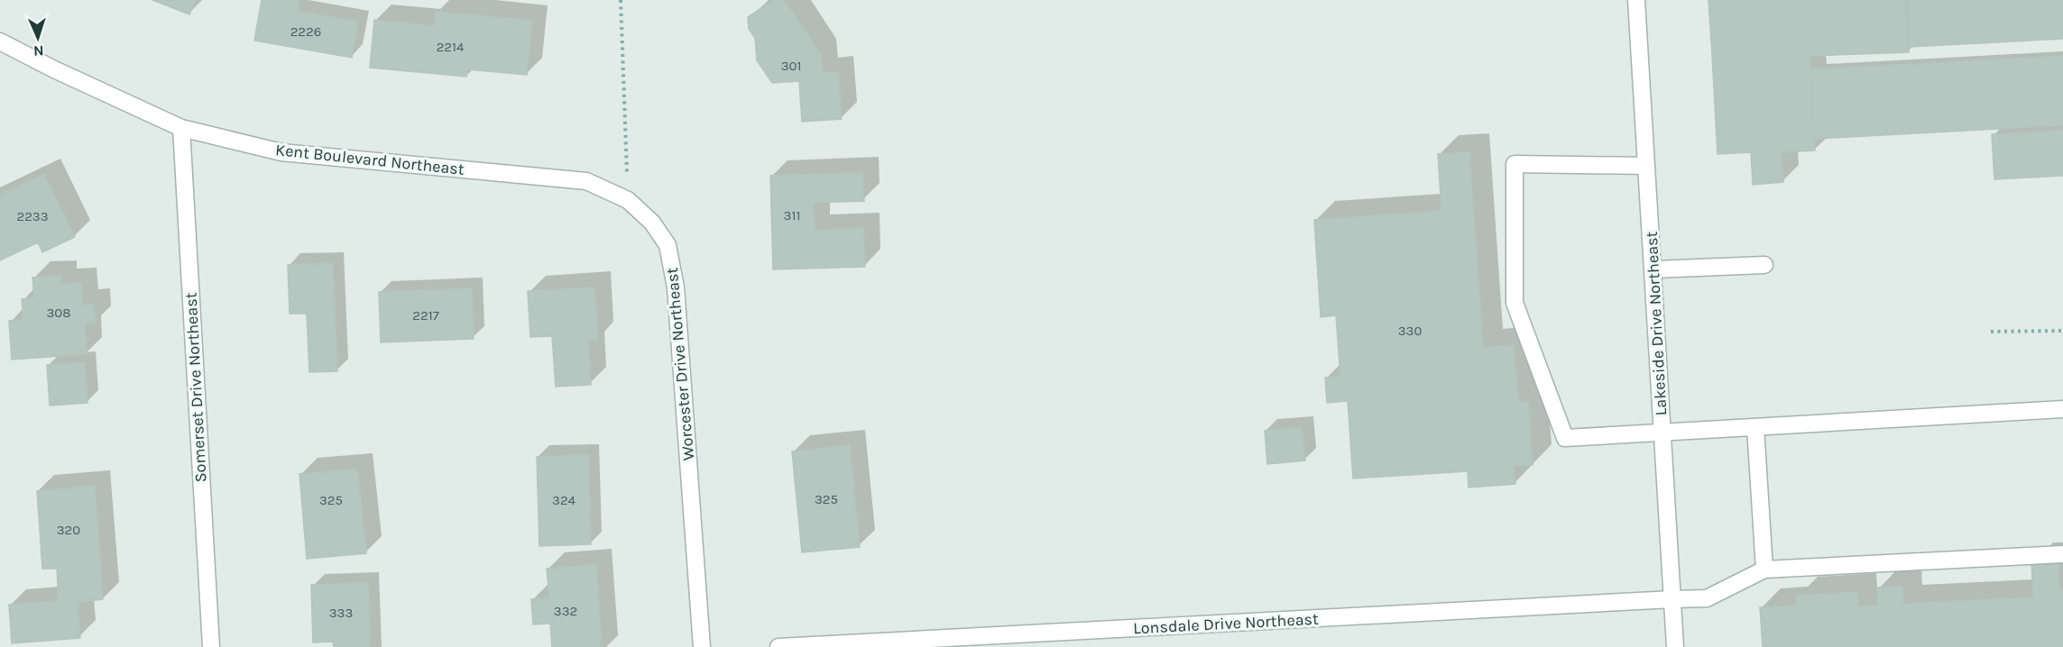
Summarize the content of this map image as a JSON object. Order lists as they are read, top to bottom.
{
  "streets": {
    "street": [
      "Kent Boulevard Northeast",
      "Lakeside Drive Northeast",
      "Worcester Drive Northeast",
      "Somerset Drive Northeast",
      "Lonsdale Drive Northeast"
    ]
  },
  "crossings": [
    ["Kent Boulevard Northeast", "Worcester Drive Northeast"],
    ["Kent Boulevard Northeast", "Somerset Drive Northeast"],
    ["Lakeside Drive Northeast", "Lonsdale Drive Northeast"]
  ],
  "house_numbers": [
    "2226",
    "2214",
    "301",
    "311",
    "2233",
    "308",
    "2217",
    "330",
    "325",
    "325",
    "324",
    "320",
    "332",
    "333"
  ],
  "north": "bottom"
}
